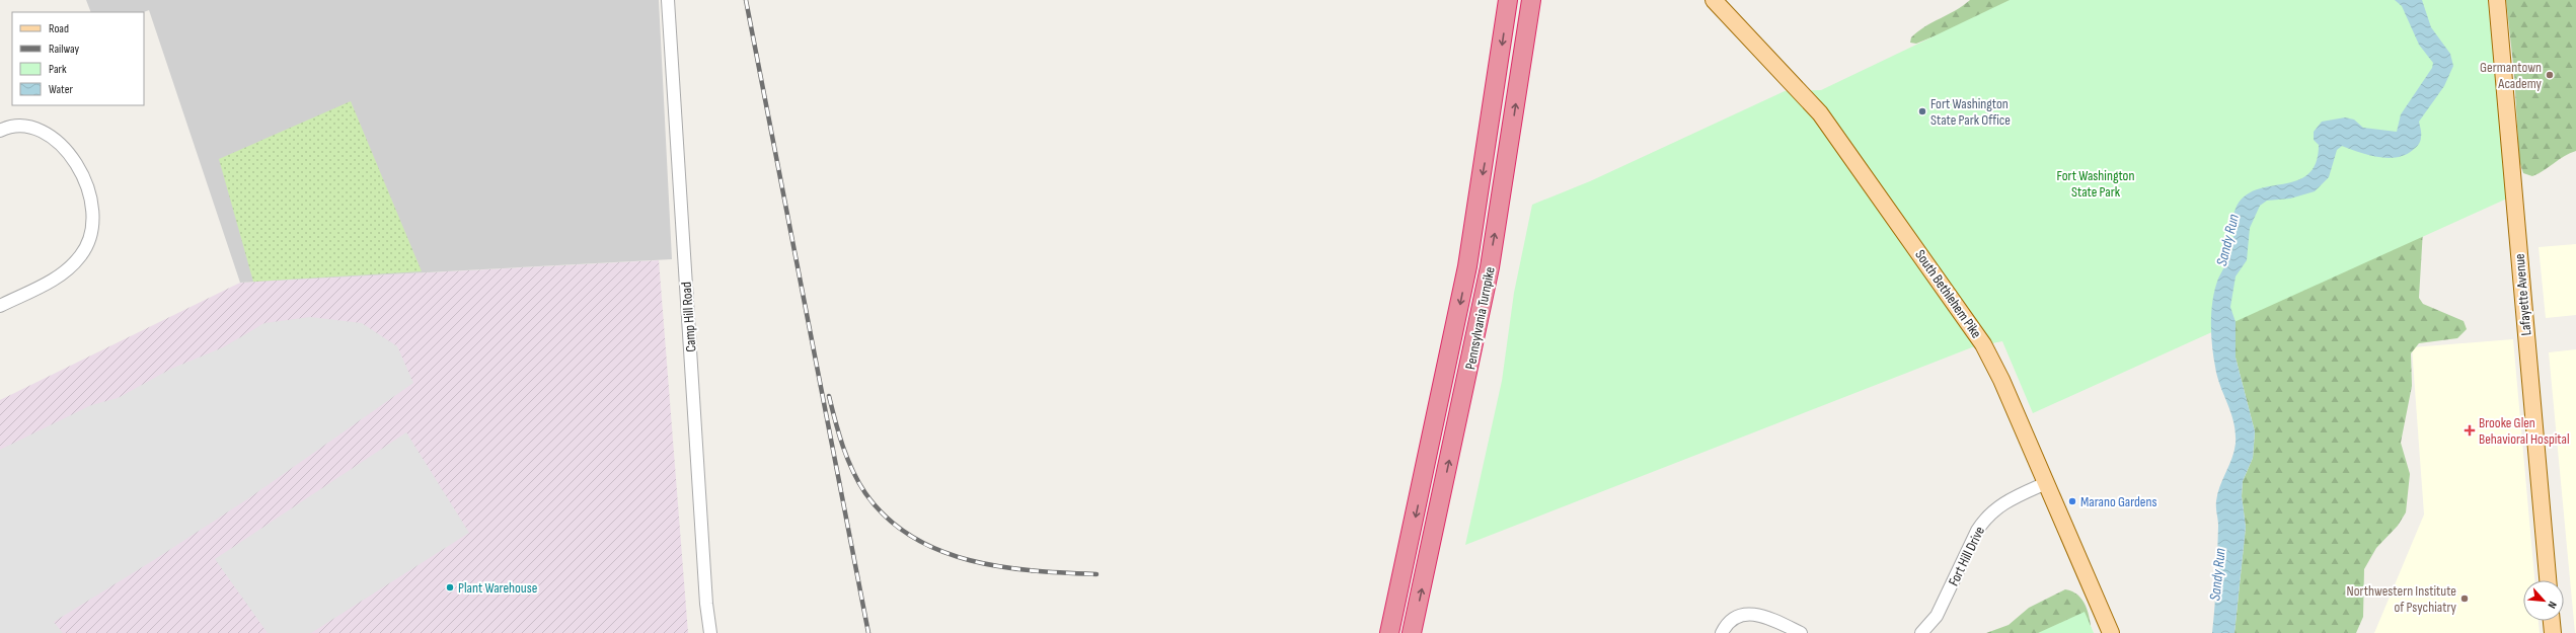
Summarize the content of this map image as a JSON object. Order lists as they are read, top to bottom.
{
  "streets": {
    "highway": ["Pennsylvania Turnpike"],
    "main road": ["South Bethlehem Pike", "Lafayette Avenue"],
    "street": ["Camp Hill Road", "Fort Hill Drive"]
  },
  "crossings": [
    ["South Bethlehem Pike", "Fort Hill Drive"]
  ],
  "water": ["Sandy Run"],
  "parks": ["Fort Washington State Park"],
  "places": {
    "other": [
      "Germantown Academy",
      "Fort Washington State Park Office",
      "Marano Gardens",
      "Plant Warehouse",
      "Northwestern Institute of Psychiatry"
    ],
    "health": ["Brooke Glen Behavioral Hospital"]
  },
  "legend": [
    "Road",
    "Railway",
    "Park",
    "Water"
  ],
  "north": "bottom right"
}
